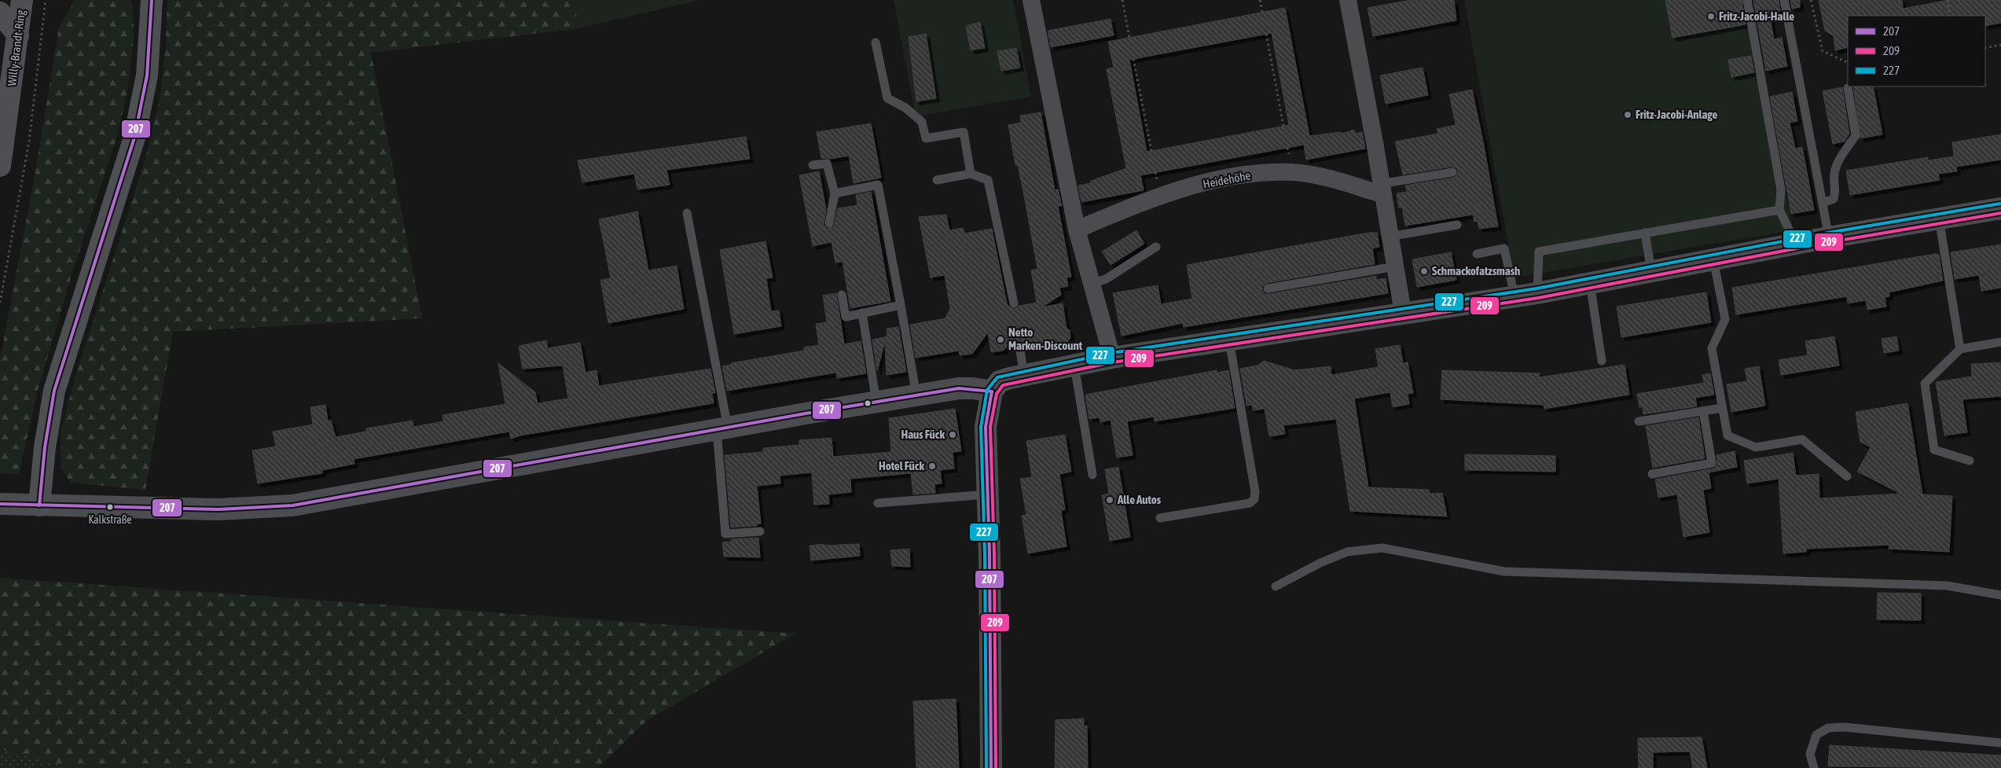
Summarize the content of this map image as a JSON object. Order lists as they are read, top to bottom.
{
  "streets": {
    "main road": ["Willy-Brandt-Ring"],
    "street": ["Heidehöhe"]
  },
  "places": [
    "Fritz-Jacobi-Halle",
    "Fritz-Jacobi-Anlage",
    "Schmackofatzsmash",
    "Netto Marken-Discount",
    "Haus Fück",
    "Hotel Fück",
    "Alle Autos",
    "Kalkstraße"
  ],
  "lines": ["transit line 207", "transit line 227", "transit line 209"],
  "legend": ["207", "209", "227"]
}
